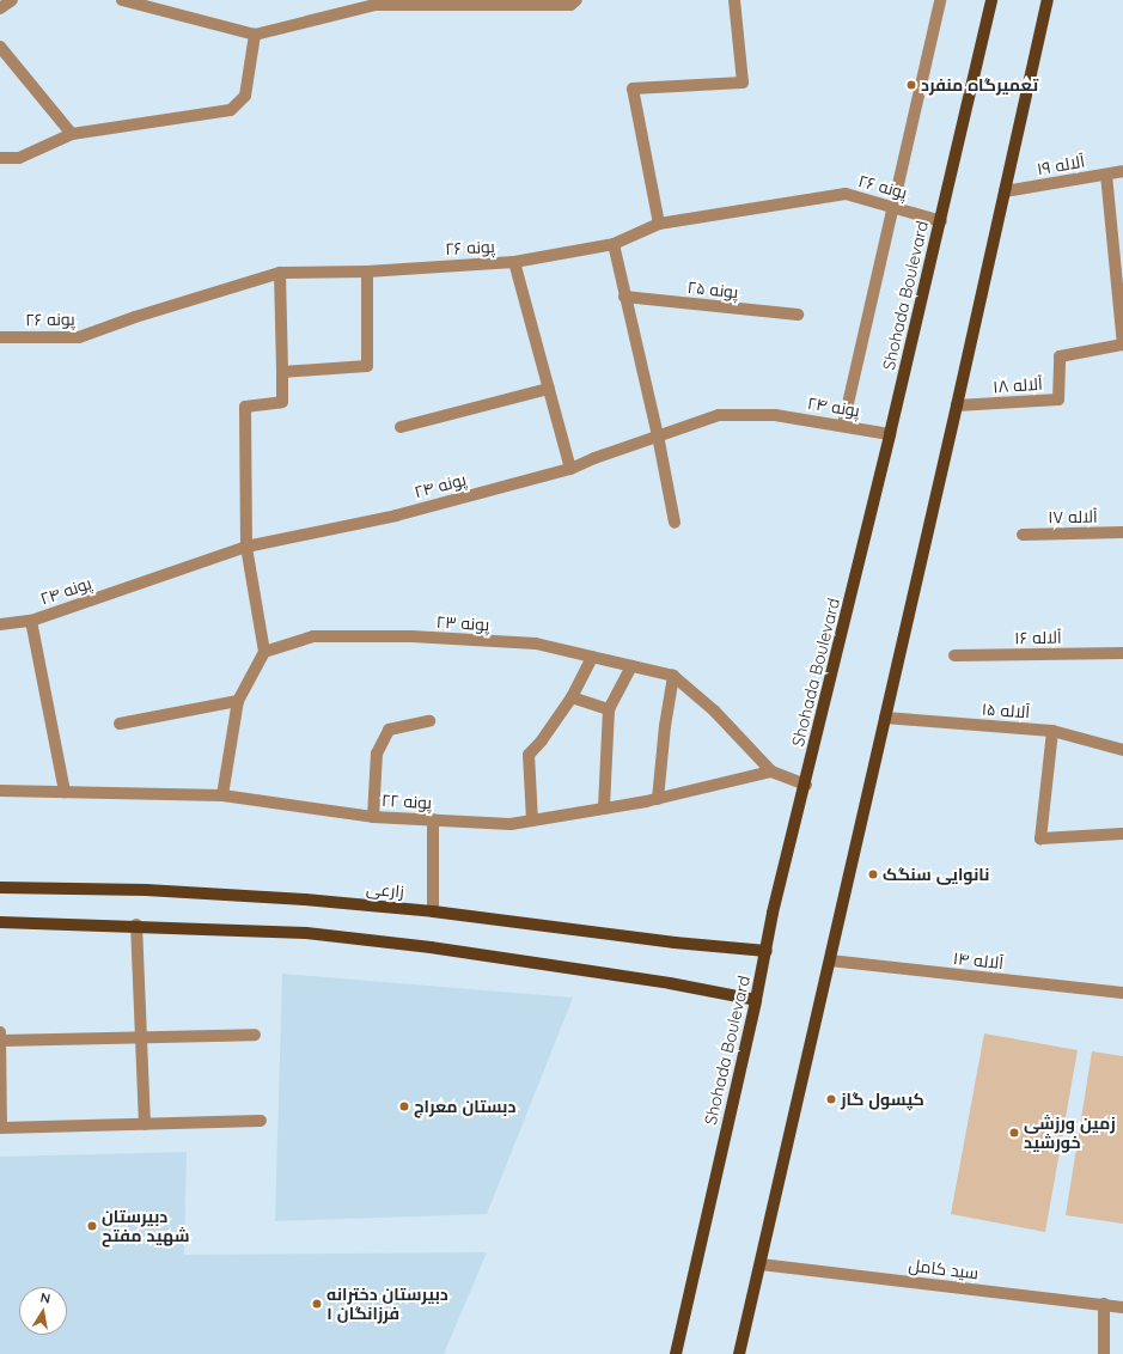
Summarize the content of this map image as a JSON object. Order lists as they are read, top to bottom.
{
  "streets": {
    "main road": ["Shohada Boulevard", "زارعی"],
    "street": [
      "آلاله ۱۹",
      "پونه ۲۶",
      "پونه ۲۵",
      "آلاله ۱۸",
      "پونه ۲۴",
      "آلاله ۱۷",
      "پونه ۲۳",
      "آلاله ۱۶",
      "آلاله ۱۵",
      "پونه ۲۲",
      "آلاله ۱۴",
      "سید کامل"
    ]
  },
  "crossings": [
    ["پونه ۲۶", "Shohada Boulevard"],
    ["Shohada Boulevard", "پونه ۲۴"],
    ["Shohada Boulevard", "زارعی"],
    ["پونه ۲۳", "پونه ۲۲"]
  ],
  "places": [
    "تعمیرگاه منفرد",
    "نانوایی سنگک",
    "کپسول گاز",
    "دبستان معراج",
    "زمین ورزشی خورشید",
    "دبیرستان شهید مفتح",
    "دبیرستان دخترانه فرزانگان ۱"
  ],
  "north": "top"
}
